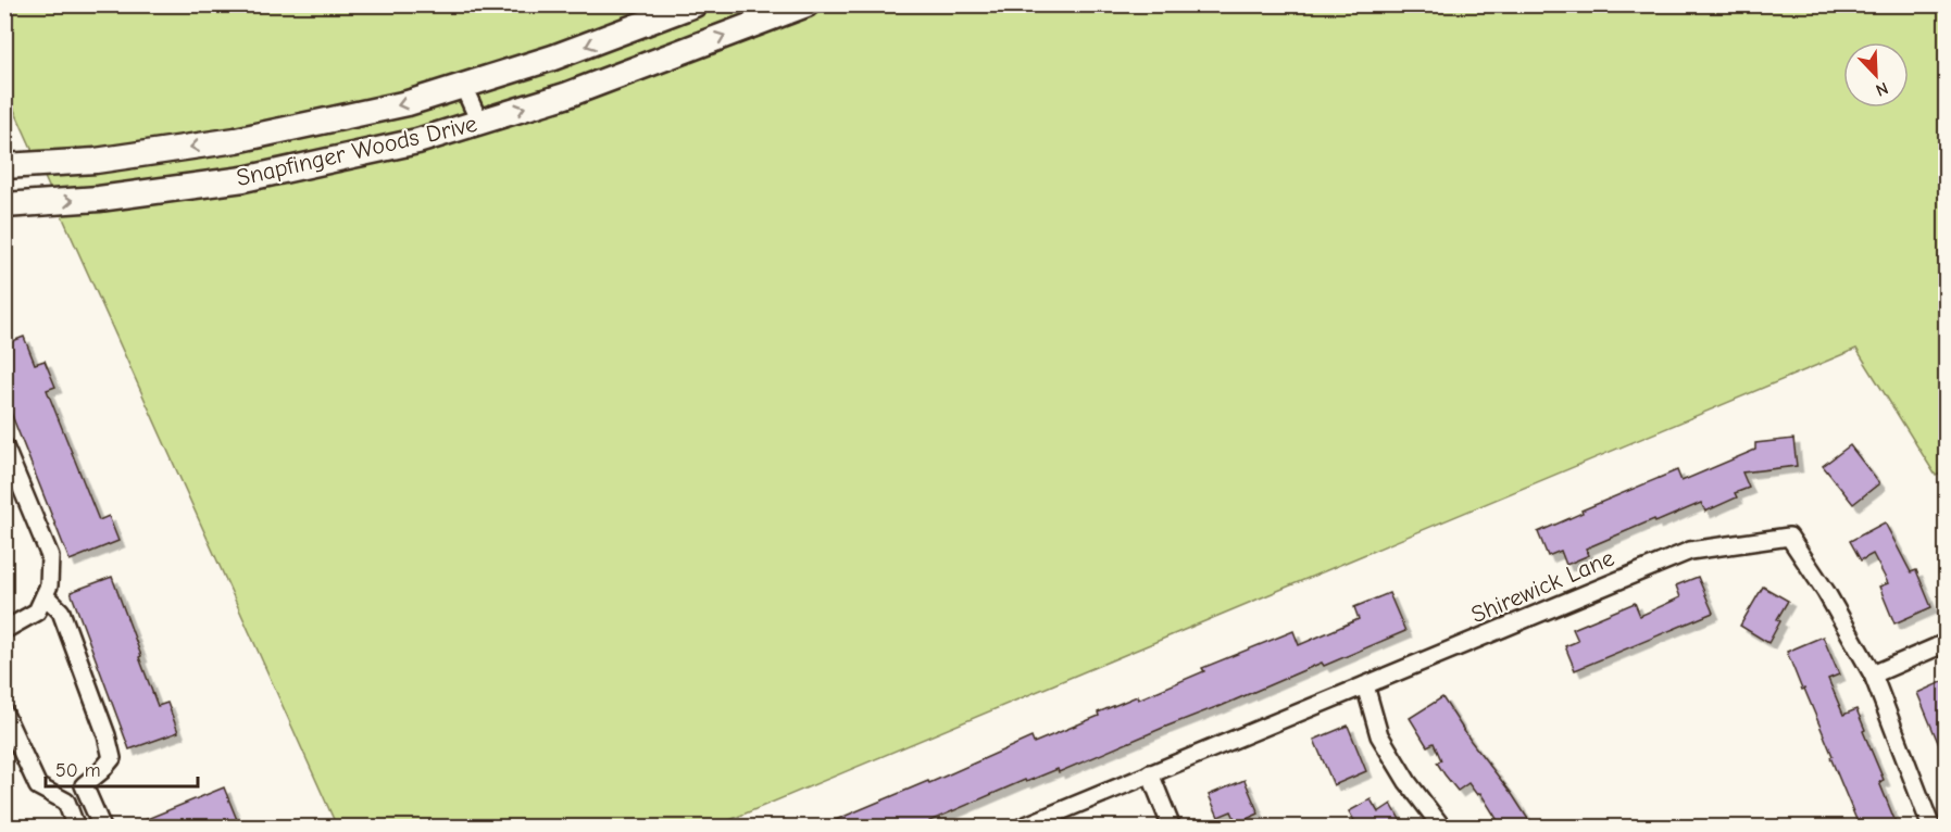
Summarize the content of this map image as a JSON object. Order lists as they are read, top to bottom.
{
  "streets": {
    "main road": ["Snapfinger Woods Drive"],
    "street": ["Shirewick Lane"]
  },
  "scale_bar": "50 m",
  "north": "bottom right"
}
